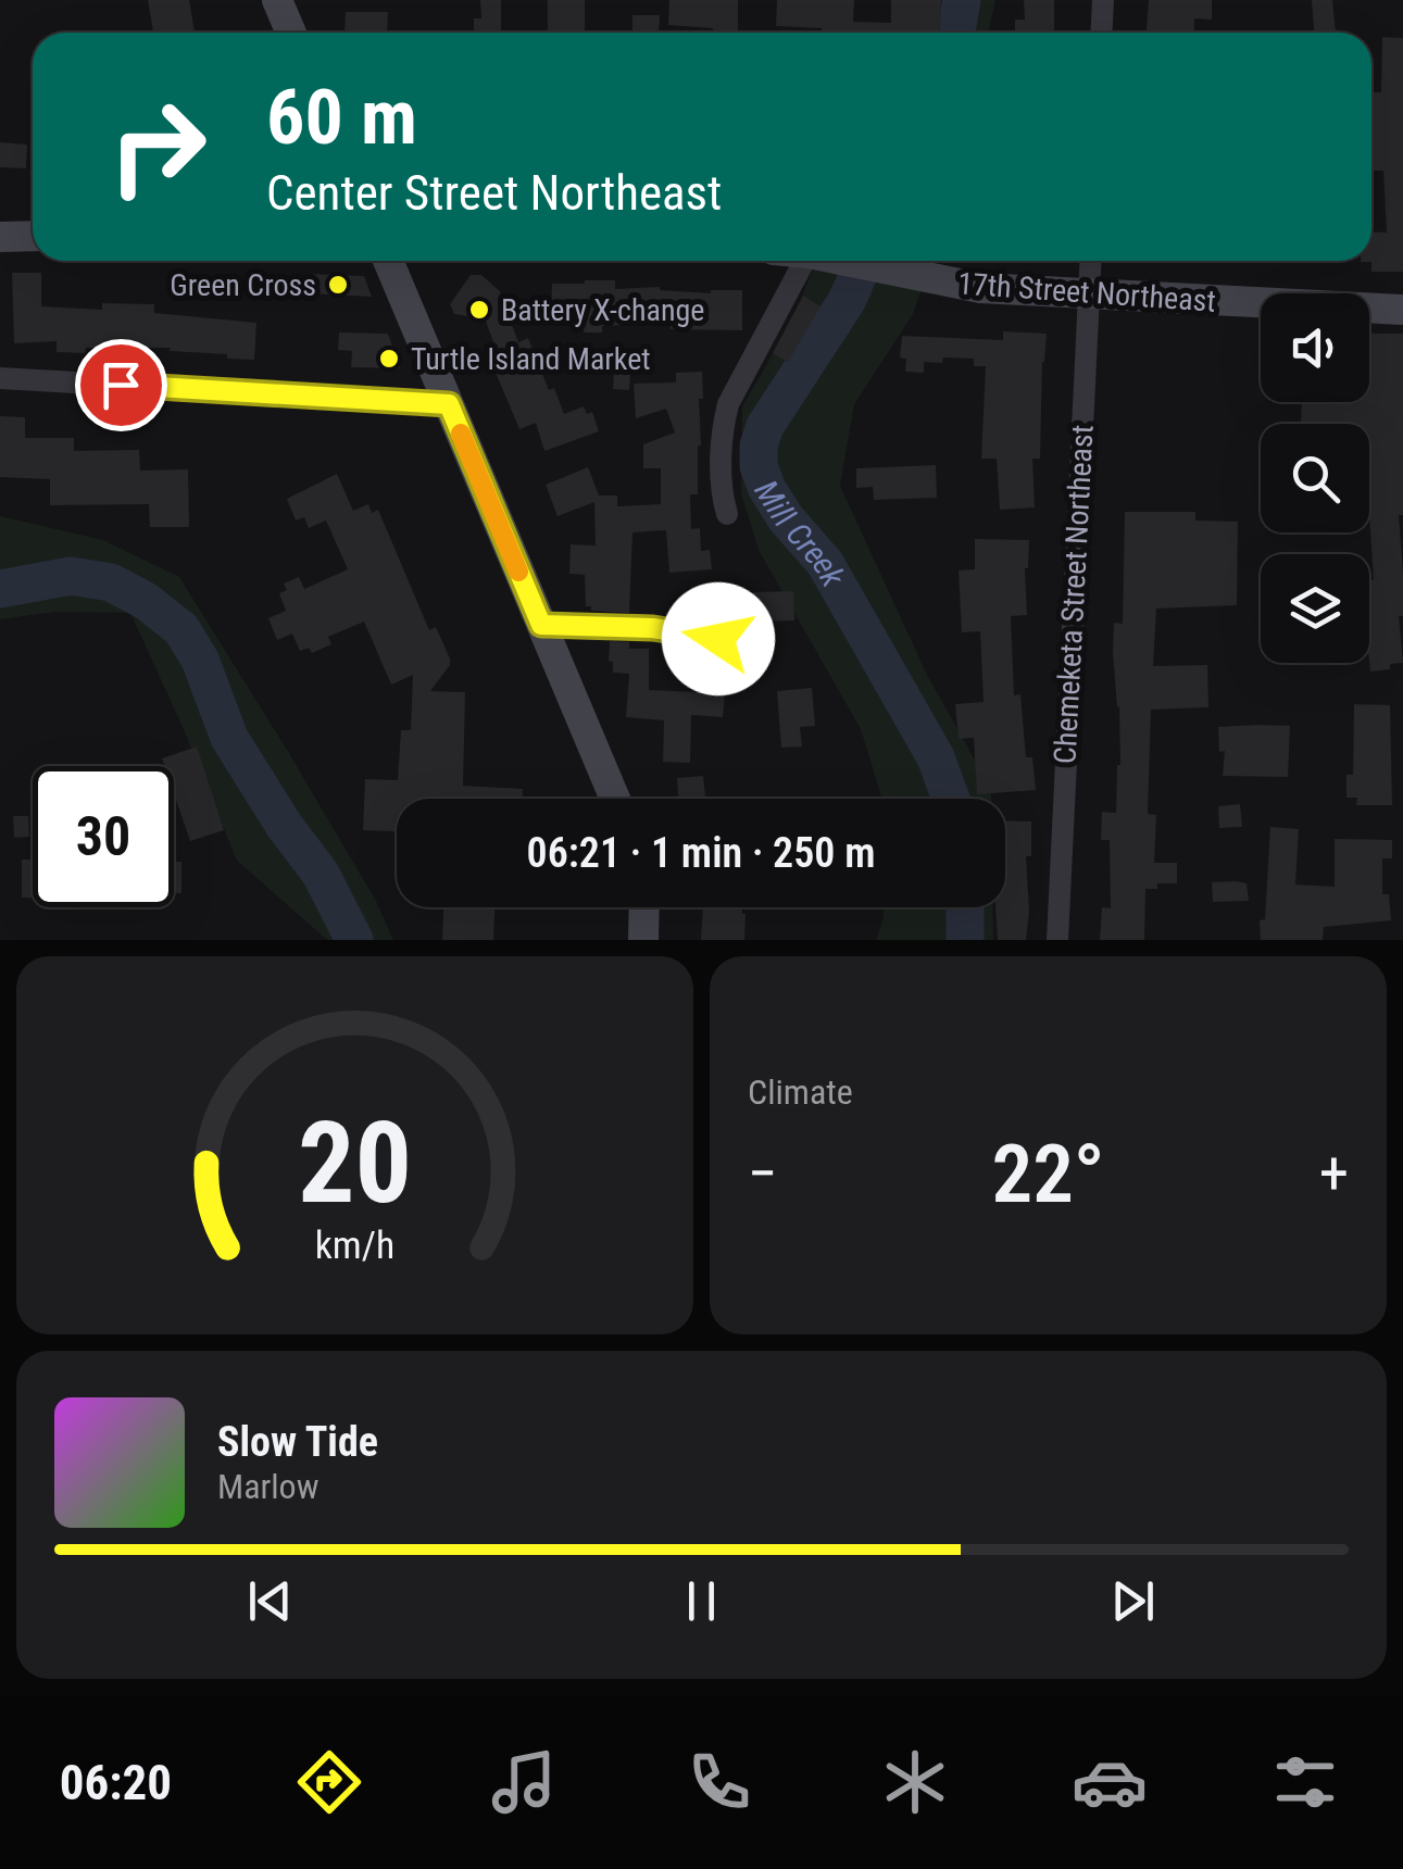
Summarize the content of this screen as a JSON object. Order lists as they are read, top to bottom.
{
  "streets": {
    "main road": ["17th Street Northeast"],
    "street": ["Chemeketa Street Northeast"]
  },
  "crossings": [
    ["17th Street Northeast", "Chemeketa Street Northeast"]
  ],
  "water": ["Mill Creek"],
  "places": ["Green Cross", "Battery X-change", "Turtle Island Market"],
  "page": {
    "turn": ["60 m", "Center Street Northeast"],
    "limit": "30",
    "trip": "06:21 · 1 min · 250 m",
    "tile": "Climate",
    "heat": ["−", "22°", "+"],
    "song": ["Slow Tide", "Marlow"],
    "tabs": "06:20",
    "gauge": ["20", "km/h"]
  }
}
